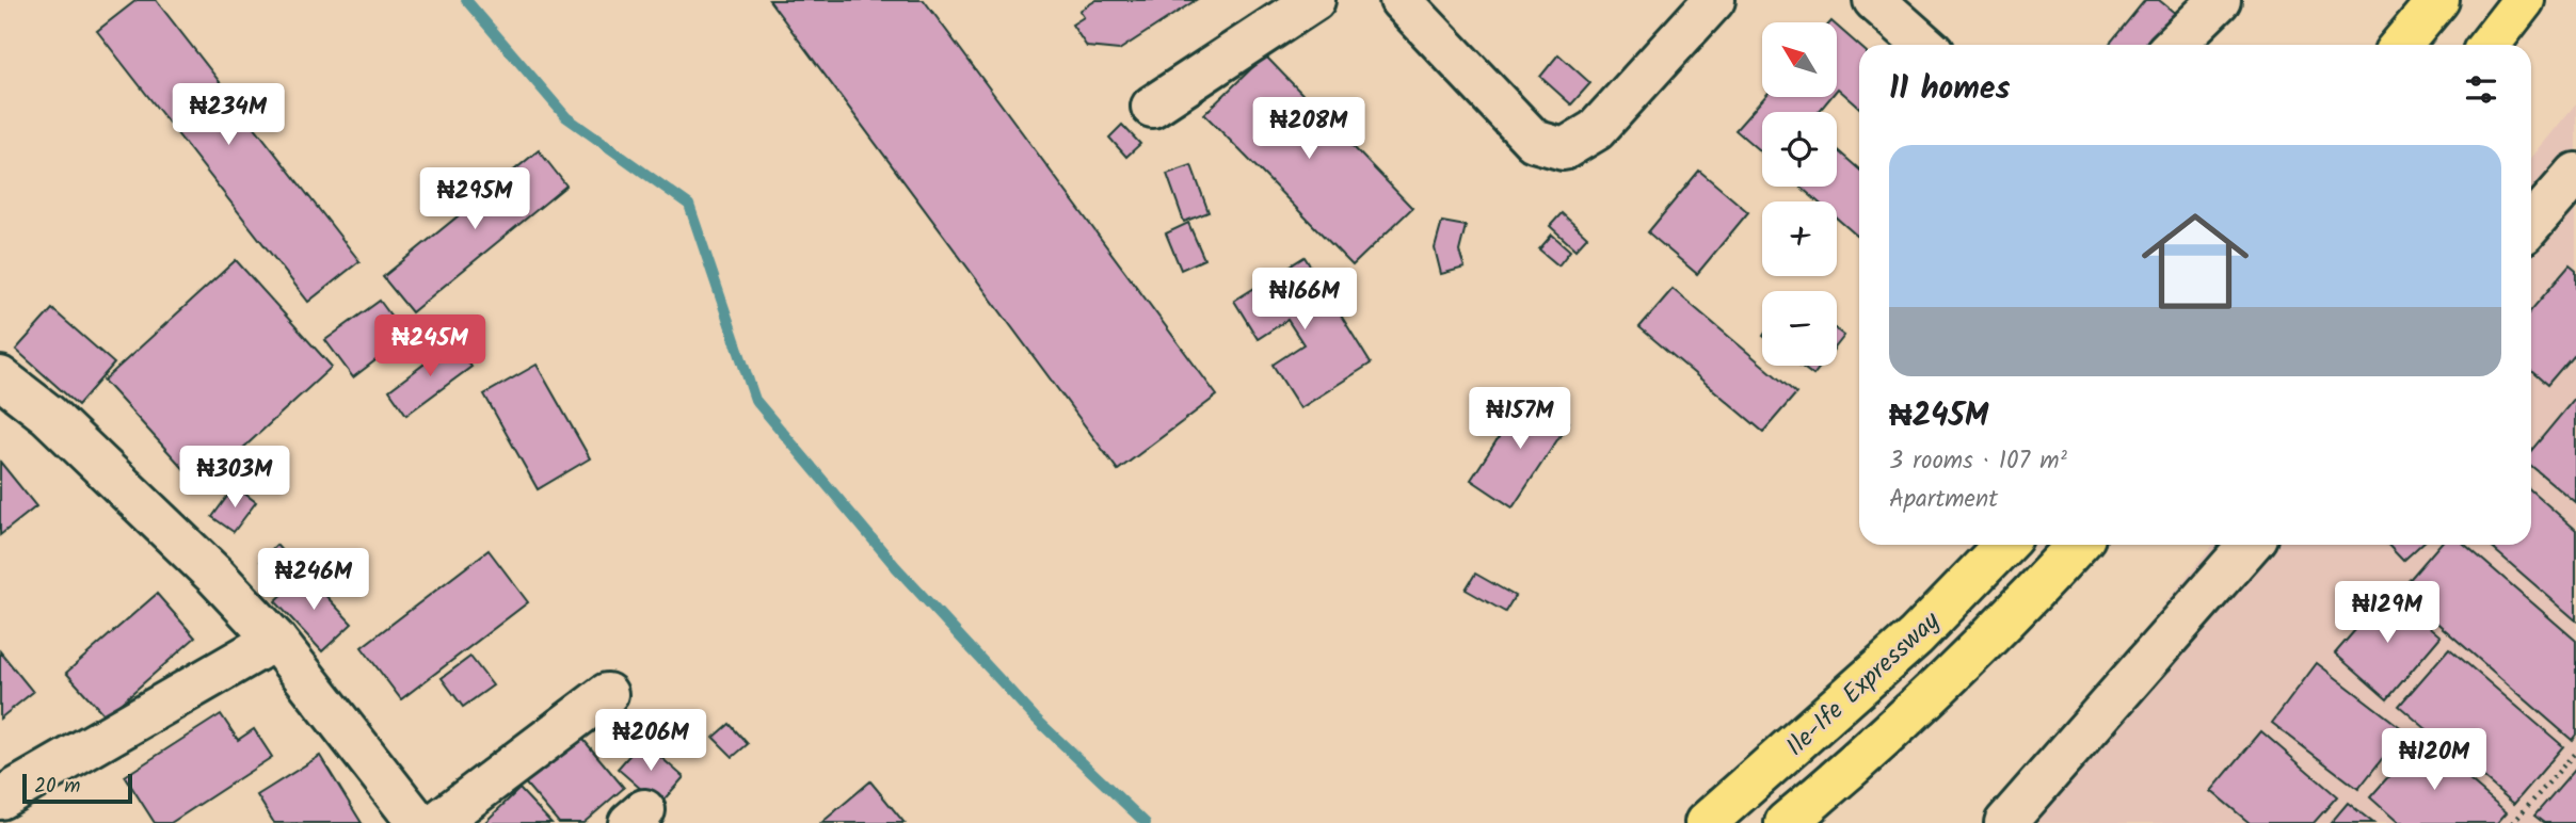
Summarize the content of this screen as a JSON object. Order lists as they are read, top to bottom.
{
  "streets": {
    "highway": ["Ile-Ife Expressway"]
  },
  "scale_bar": "20 m",
  "north": "top left",
  "page": {
    "map_buttons": ["+", "−"],
    "heading": "11 homes",
    "price": [
      "₦234M",
      "₦208M",
      "₦295M",
      "₦166M",
      "₦245M",
      "₦157M",
      "₦303M",
      "₦246M",
      "₦129M",
      "₦206M",
      "₦120M"
    ],
    "list": [
      {
        "name": "₦245M",
        "note": "3 rooms · 107 m² · Apartment"
      }
    ],
    "scale": "20 m"
  }
}
